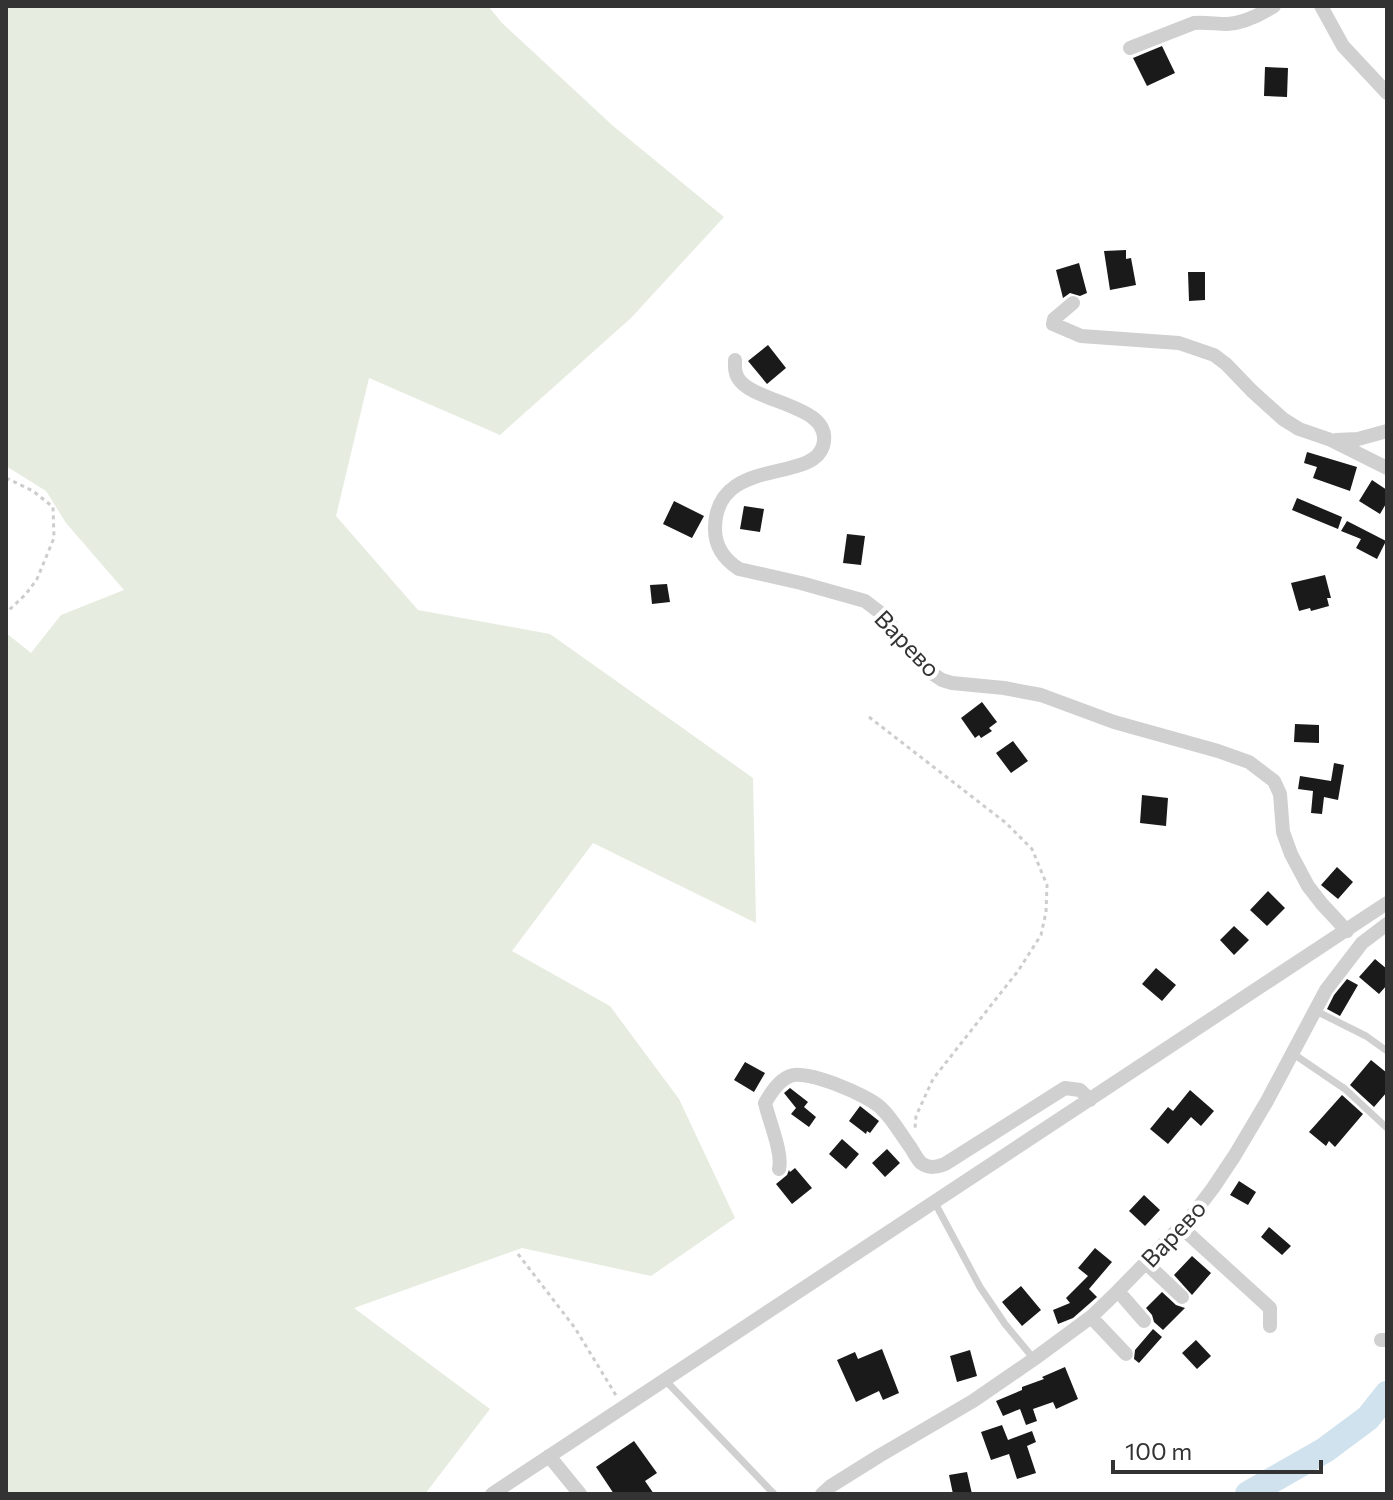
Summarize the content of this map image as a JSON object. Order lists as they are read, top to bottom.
{
  "streets": {
    "street": ["Варево"]
  },
  "scale_bar": "100 m"
}
